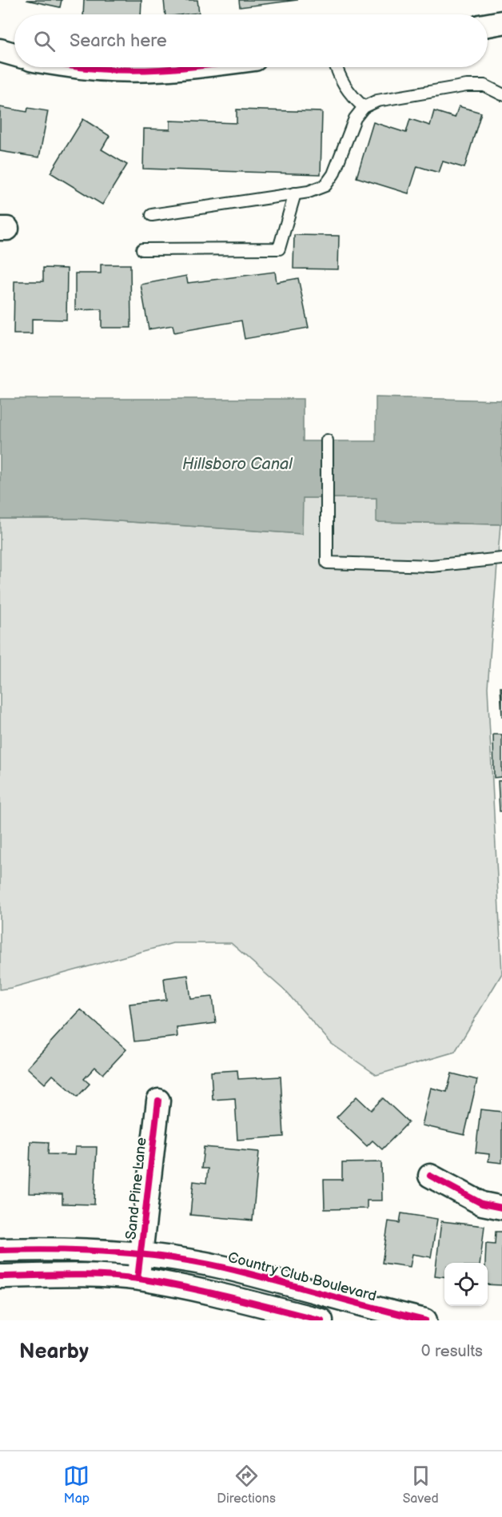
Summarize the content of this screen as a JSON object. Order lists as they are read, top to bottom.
{
  "streets": {
    "street": ["Sand Pine Lane", "Country Club Boulevard"]
  },
  "crossings": [
    ["Sand Pine Lane", "Country Club Boulevard"]
  ],
  "water": ["Hillsboro Canal"],
  "page": {
    "search": "Search here",
    "heading": ["Nearby", "0 results"],
    "nav": ["Map", "Directions", "Saved"]
  }
}
